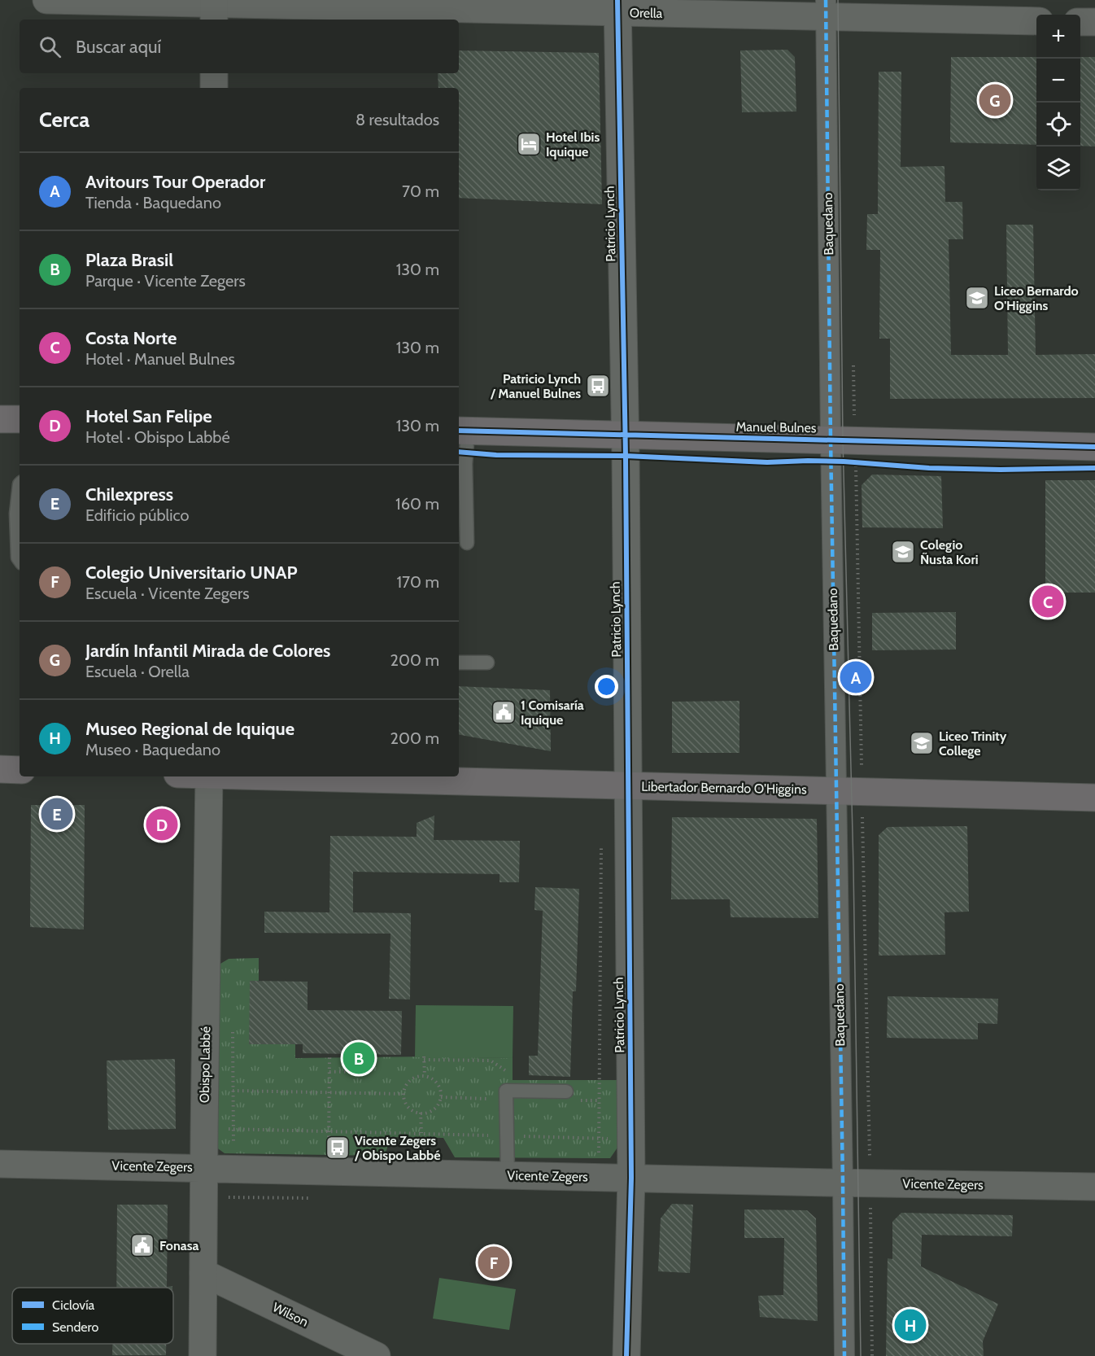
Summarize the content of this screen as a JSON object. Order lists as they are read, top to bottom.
{
  "streets": {
    "main road": ["Manuel Bulnes", "Libertador Bernardo O'Higgins"],
    "street": [
      "Orella",
      "Patricio Lynch",
      "Baquedano",
      "Obispo Labbé",
      "Vicente Zegers",
      "Wilson"
    ]
  },
  "crossings": [
    ["Orella", "Patricio Lynch"],
    ["Orella", "Baquedano"],
    ["Patricio Lynch", "Manuel Bulnes"],
    ["Patricio Lynch", "Libertador Bernardo O'Higgins"],
    ["Patricio Lynch", "Vicente Zegers"],
    ["Baquedano", "Manuel Bulnes"],
    ["Baquedano", "Libertador Bernardo O'Higgins"],
    ["Baquedano", "Vicente Zegers"],
    ["Obispo Labbé", "Vicente Zegers"],
    ["Obispo Labbé", "Wilson"]
  ],
  "places": {
    "hotel": ["Hotel Ibis Iquique"],
    "school or university": ["Liceo Bernardo O'Higgins", "Colegio Ñusta Kori", "Liceo Trinity College"],
    "bus stop": ["Patricio Lynch / Manuel Bulnes", "Vicente Zegers / Obispo Labbé"],
    "public building": ["1 Comisaría Iquique", "Fonasa"]
  },
  "legend": ["Ciclovía", "Sendero"],
  "page": {
    "map_buttons": ["+", "−"],
    "search": "Buscar aquí",
    "pins": [
      "G",
      "C",
      "A",
      "E",
      "D",
      "B",
      "F",
      "H"
    ],
    "heading": ["Cerca", "8 resultados"],
    "list": [
      {
        "mark": "A",
        "name": "Avitours Tour Operador",
        "note": "Tienda · Baquedano",
        "value": "70 m"
      },
      {
        "mark": "B",
        "name": "Plaza Brasil",
        "note": "Parque · Vicente Zegers",
        "value": "130 m"
      },
      {
        "mark": "C",
        "name": "Costa Norte",
        "note": "Hotel · Manuel Bulnes",
        "value": "130 m"
      },
      {
        "mark": "D",
        "name": "Hotel San Felipe",
        "note": "Hotel · Obispo Labbé",
        "value": "130 m"
      },
      {
        "mark": "E",
        "name": "Chilexpress",
        "note": "Edificio público",
        "value": "160 m"
      },
      {
        "mark": "F",
        "name": "Colegio Universitario UNAP",
        "note": "Escuela · Vicente Zegers",
        "value": "170 m"
      },
      {
        "mark": "G",
        "name": "Jardín Infantil Mirada de Colores",
        "note": "Escuela · Orella",
        "value": "200 m"
      },
      {
        "mark": "H",
        "name": "Museo Regional de Iquique",
        "note": "Museo · Baquedano",
        "value": "200 m"
      }
    ]
  }
}
